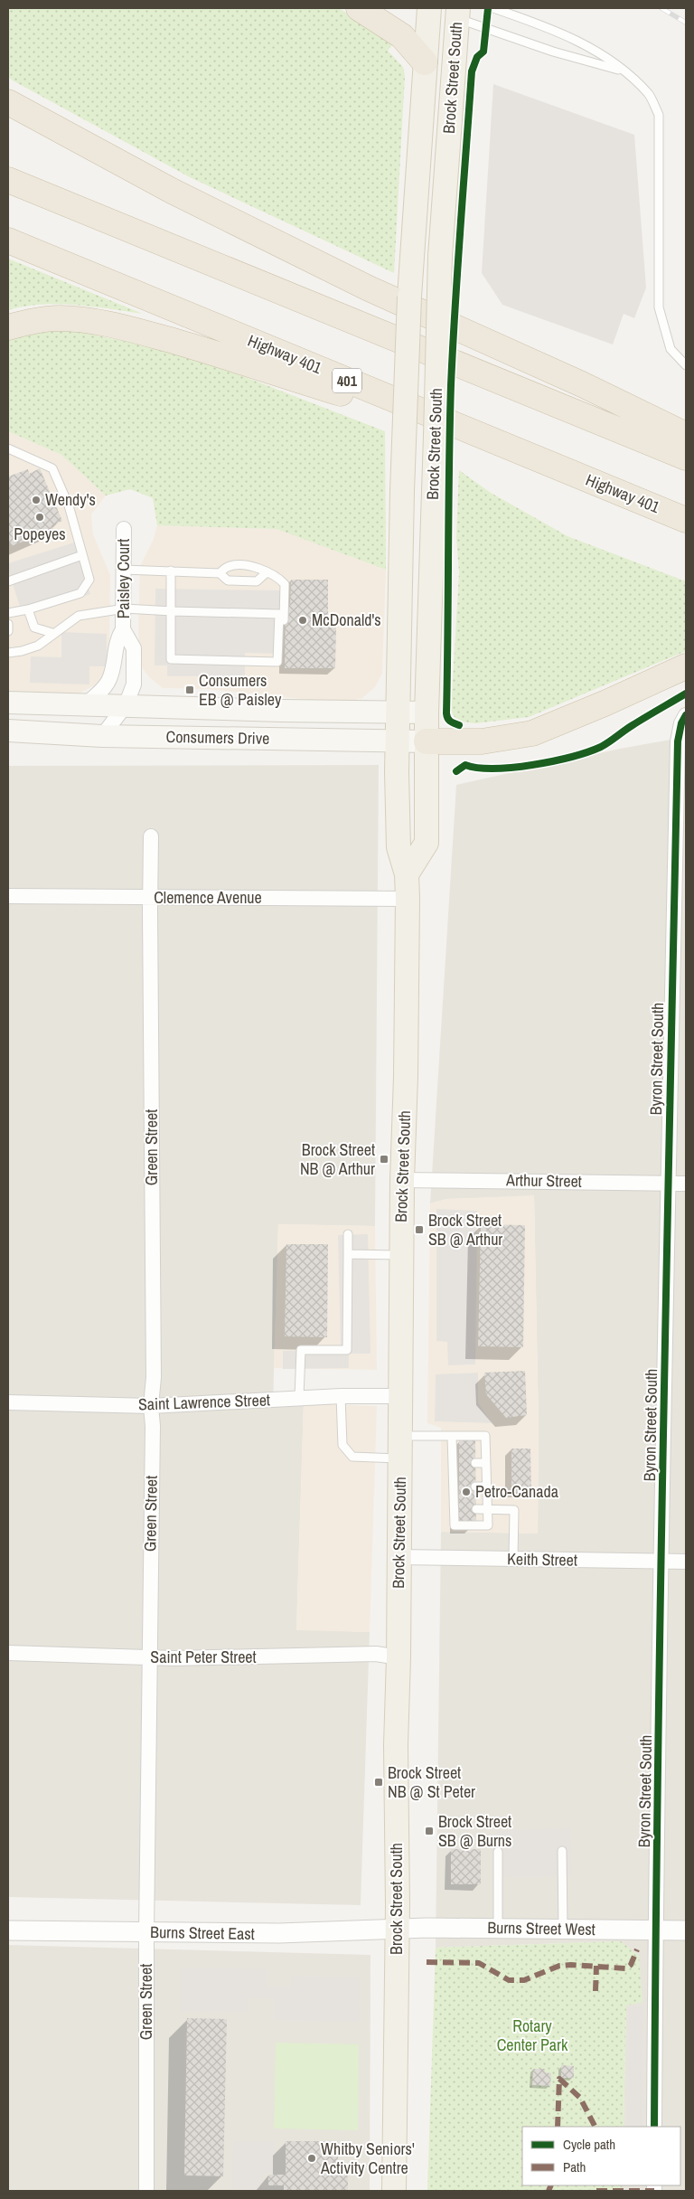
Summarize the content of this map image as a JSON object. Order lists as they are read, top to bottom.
{
  "streets": {
    "highway": ["Highway 401", "401"],
    "main road": ["Brock Street South", "Consumers Drive"],
    "street": [
      "Paisley Court",
      "Clemence Avenue",
      "Byron Street South",
      "Green Street",
      "Arthur Street",
      "Saint Lawrence Street",
      "Keith Street",
      "Saint Peter Street",
      "Burns Street West",
      "Burns Street East"
    ]
  },
  "crossings": [
    ["Brock Street South", "Consumers Drive"],
    ["Brock Street South", "Clemence Avenue"],
    ["Brock Street South", "Arthur Street"],
    ["Brock Street South", "Saint Lawrence Street"],
    ["Brock Street South", "Keith Street"],
    ["Brock Street South", "Saint Peter Street"],
    ["Brock Street South", "Burns Street West"],
    ["Brock Street South", "Burns Street East"],
    ["Paisley Court", "Consumers Drive"],
    ["Clemence Avenue", "Green Street"],
    ["Byron Street South", "Arthur Street"],
    ["Byron Street South", "Keith Street"],
    ["Byron Street South", "Burns Street West"],
    ["Green Street", "Saint Lawrence Street"],
    ["Green Street", "Saint Peter Street"],
    ["Green Street", "Burns Street East"],
    ["Burns Street West", "Burns Street East"]
  ],
  "parks": ["Rotary Center Park"],
  "places": {
    "other": [
      "Wendy's",
      "Popeyes",
      "McDonald's",
      "Petro-Canada",
      "Whitby Seniors' Activity Centre"
    ],
    "transit": [
      "Consumers EB @ Paisley",
      "Brock Street NB @ Arthur",
      "Brock Street SB @ Arthur",
      "Brock Street NB @ St Peter",
      "Brock Street SB @ Burns"
    ]
  },
  "legend": ["Cycle path", "Path"]
}
